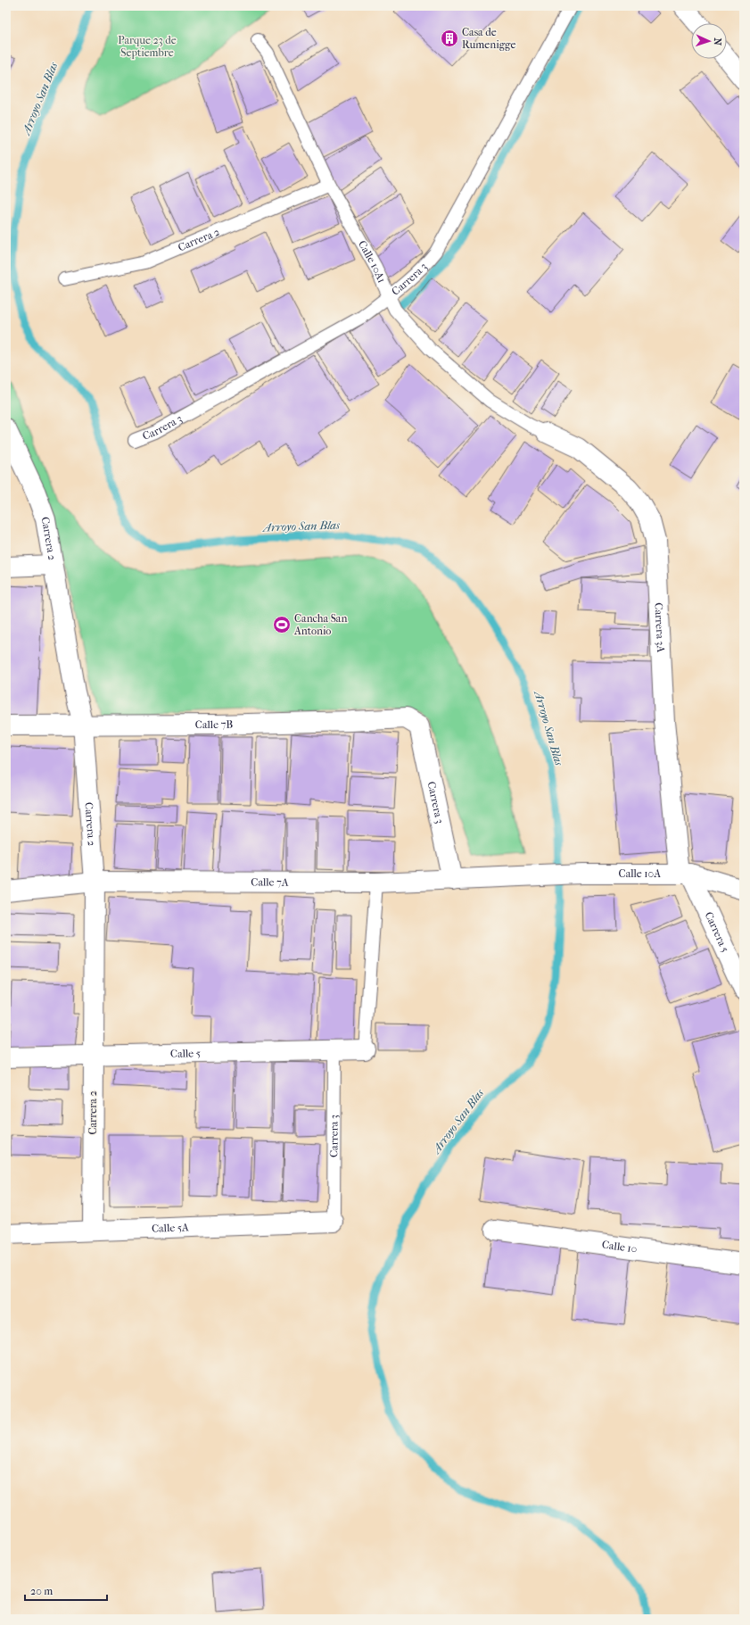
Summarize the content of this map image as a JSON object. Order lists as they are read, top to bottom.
{
  "streets": {
    "street": [
      "Carrera 2",
      "Carrera 3",
      "Carrera 3A",
      "Calle 7B",
      "Calle 10A",
      "Calle 7A",
      "Carrera 5",
      "Calle 5",
      "Calle 5A",
      "Calle 10"
    ],
    "lane": ["Calle 10A1"]
  },
  "crossings": [
    ["Carrera 2", "Calle 10A1"],
    ["Carrera 2", "Calle 7B"],
    ["Carrera 2", "Calle 7A"],
    ["Carrera 2", "Calle 5"],
    ["Carrera 2", "Calle 5A"],
    ["Calle 10A1", "Carrera 3"],
    ["Calle 10A1", "Carrera 3A"],
    ["Carrera 3", "Calle 7B"],
    ["Carrera 3", "Calle 7A"],
    ["Carrera 3", "Calle 5"],
    ["Carrera 3", "Calle 5A"],
    ["Carrera 3A", "Calle 10A"],
    ["Carrera 3A", "Carrera 5"],
    ["Calle 10A", "Calle 7A"],
    ["Calle 10A", "Carrera 5"]
  ],
  "water": ["Arroyo San Blas"],
  "parks": ["Parque 23 de Septiembre"],
  "places": {
    "building": ["Casa de Rumenigge"],
    "sports": ["Cancha San Antonio"]
  },
  "scale_bar": "20 m",
  "north": "right"
}
